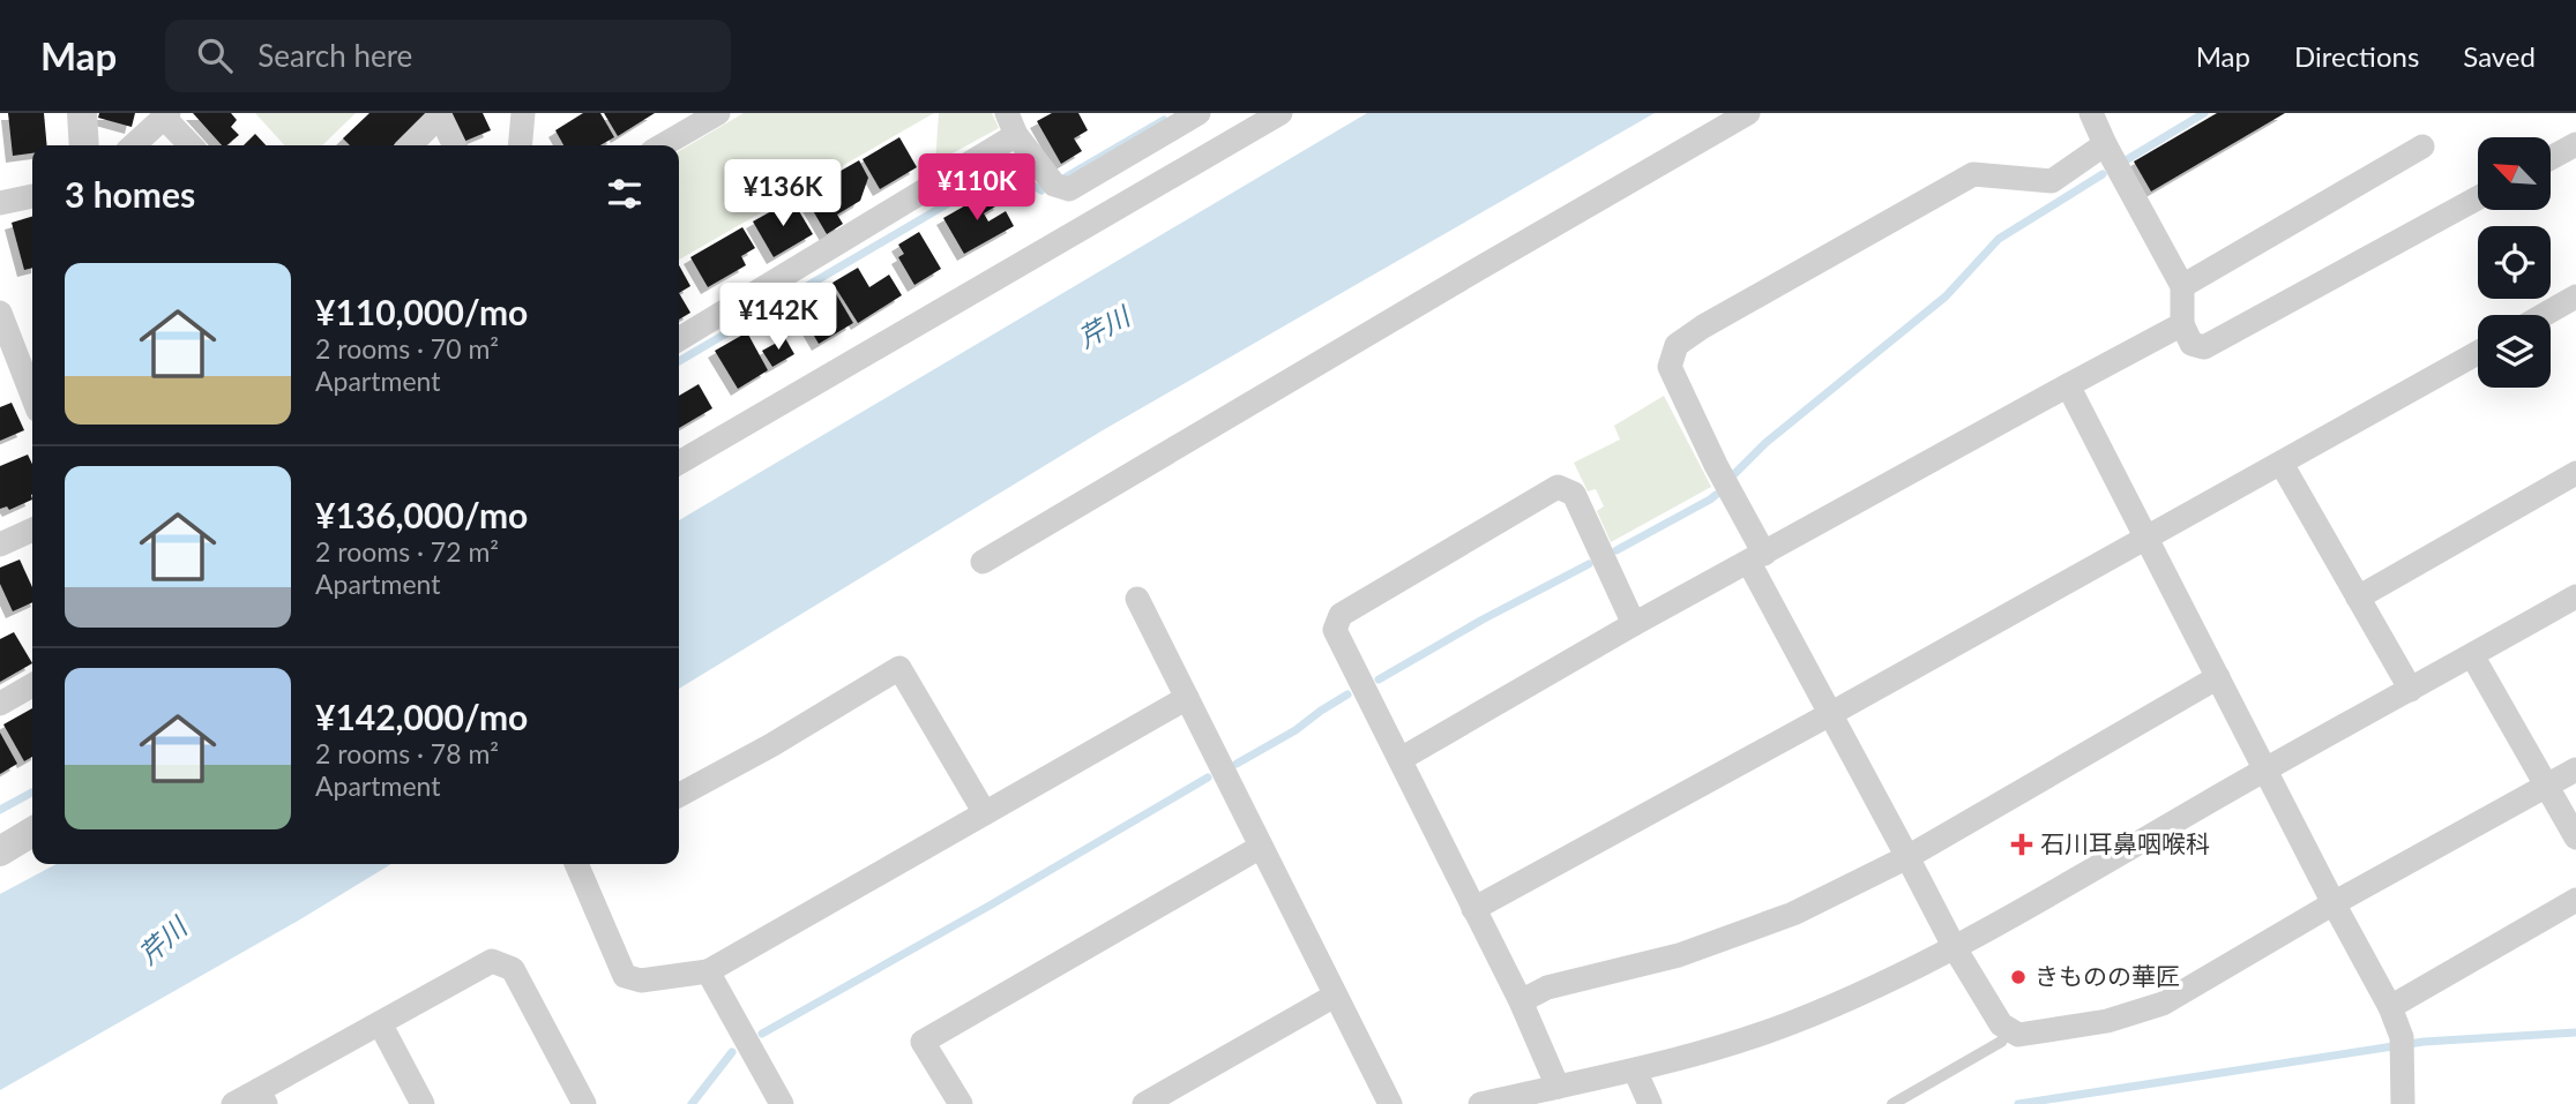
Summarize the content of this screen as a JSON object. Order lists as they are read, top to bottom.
{
  "water": ["芹川"],
  "places": {
    "health": ["石川耳鼻咽喉科"],
    "other": ["きものの華匠"]
  },
  "north": "top left",
  "page": {
    "header": "Map",
    "search": "Search here",
    "nav": ["Map", "Directions", "Saved"],
    "heading": "3 homes",
    "price": ["¥110K", "¥136K", "¥142K"],
    "list": [
      {
        "name": "¥110,000/mo",
        "note": "2 rooms · 70 m² · Apartment"
      },
      {
        "name": "¥136,000/mo",
        "note": "2 rooms · 72 m² · Apartment"
      },
      {
        "name": "¥142,000/mo",
        "note": "2 rooms · 78 m² · Apartment"
      }
    ]
  }
}
